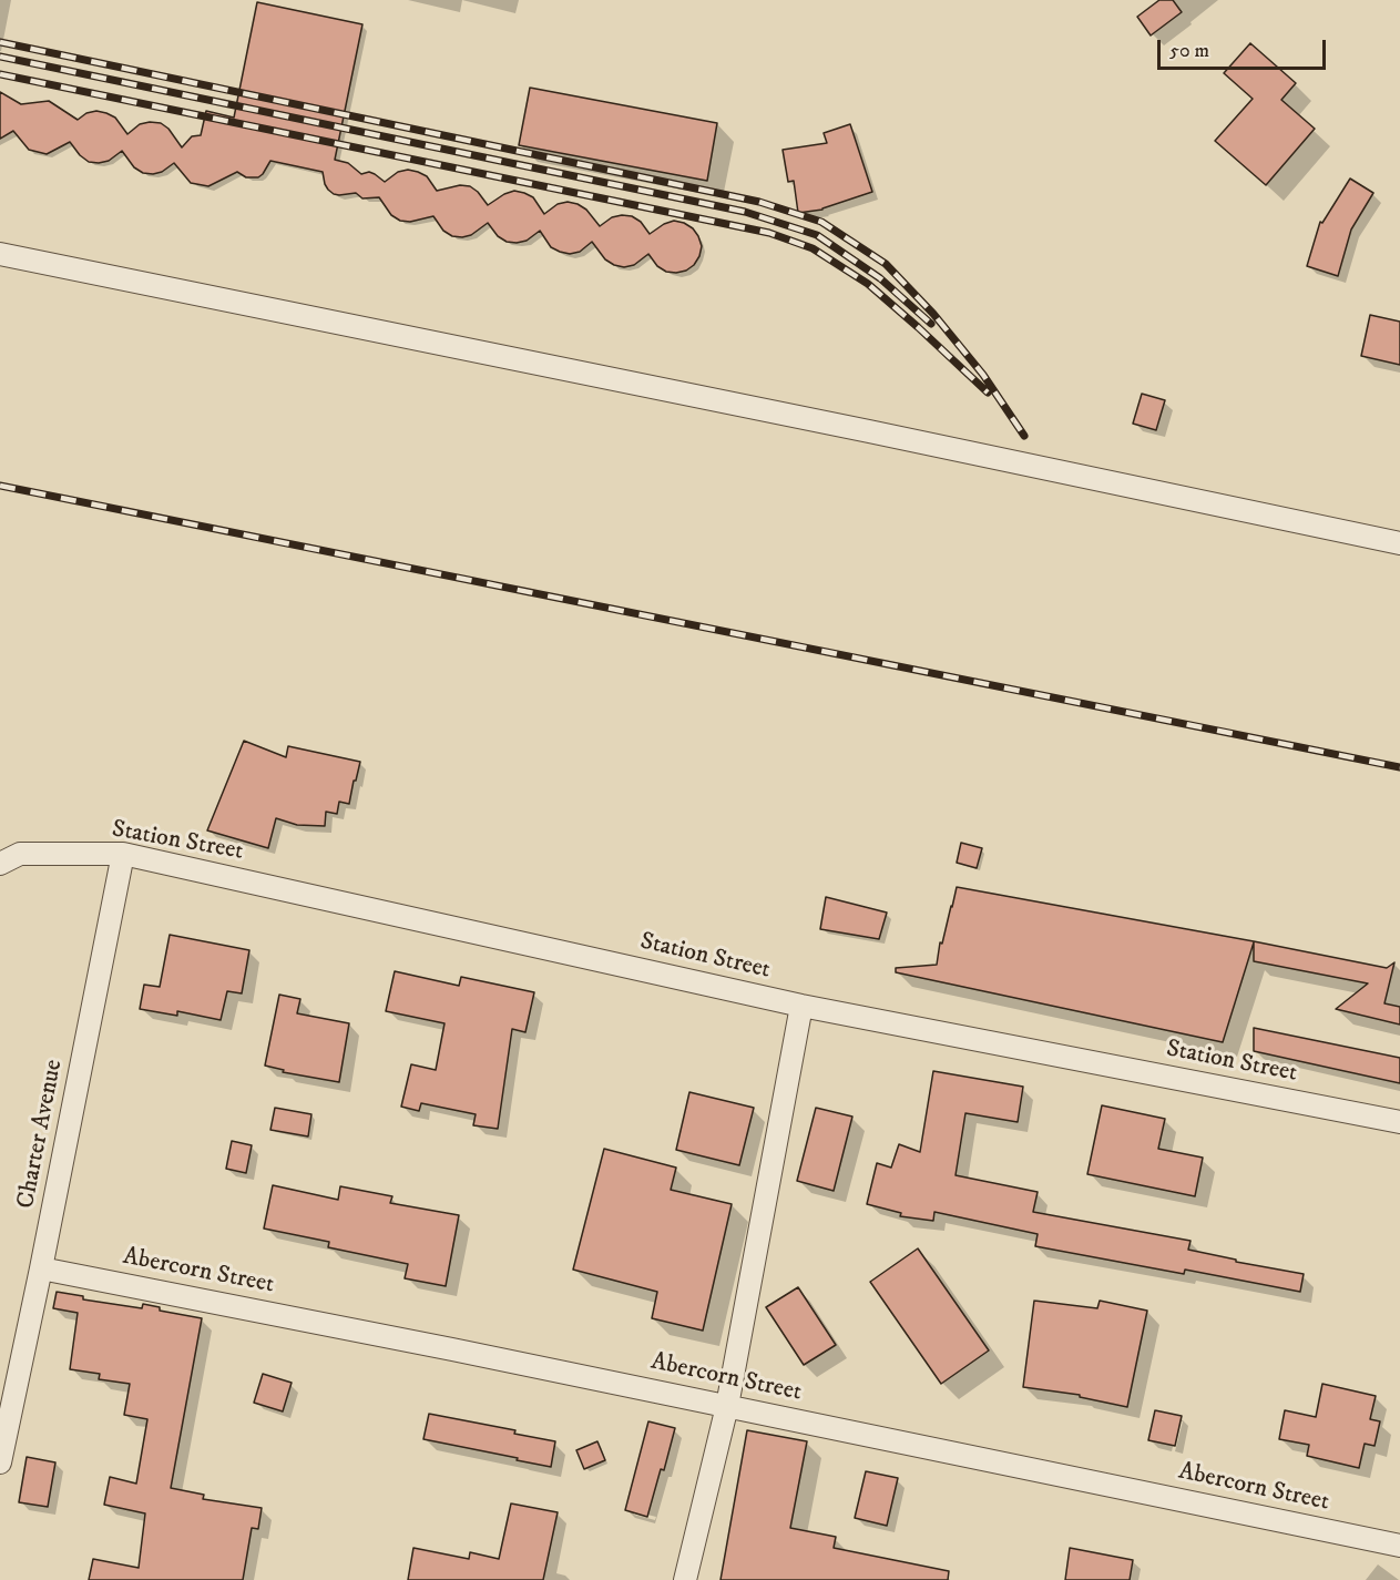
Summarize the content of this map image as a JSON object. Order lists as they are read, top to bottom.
{
  "streets": {
    "street": ["Station Street", "Charter Avenue", "Abercorn Street"]
  },
  "crossings": [
    ["Station Street", "Charter Avenue"],
    ["Charter Avenue", "Abercorn Street"]
  ],
  "scale_bar": "50 m"
}
